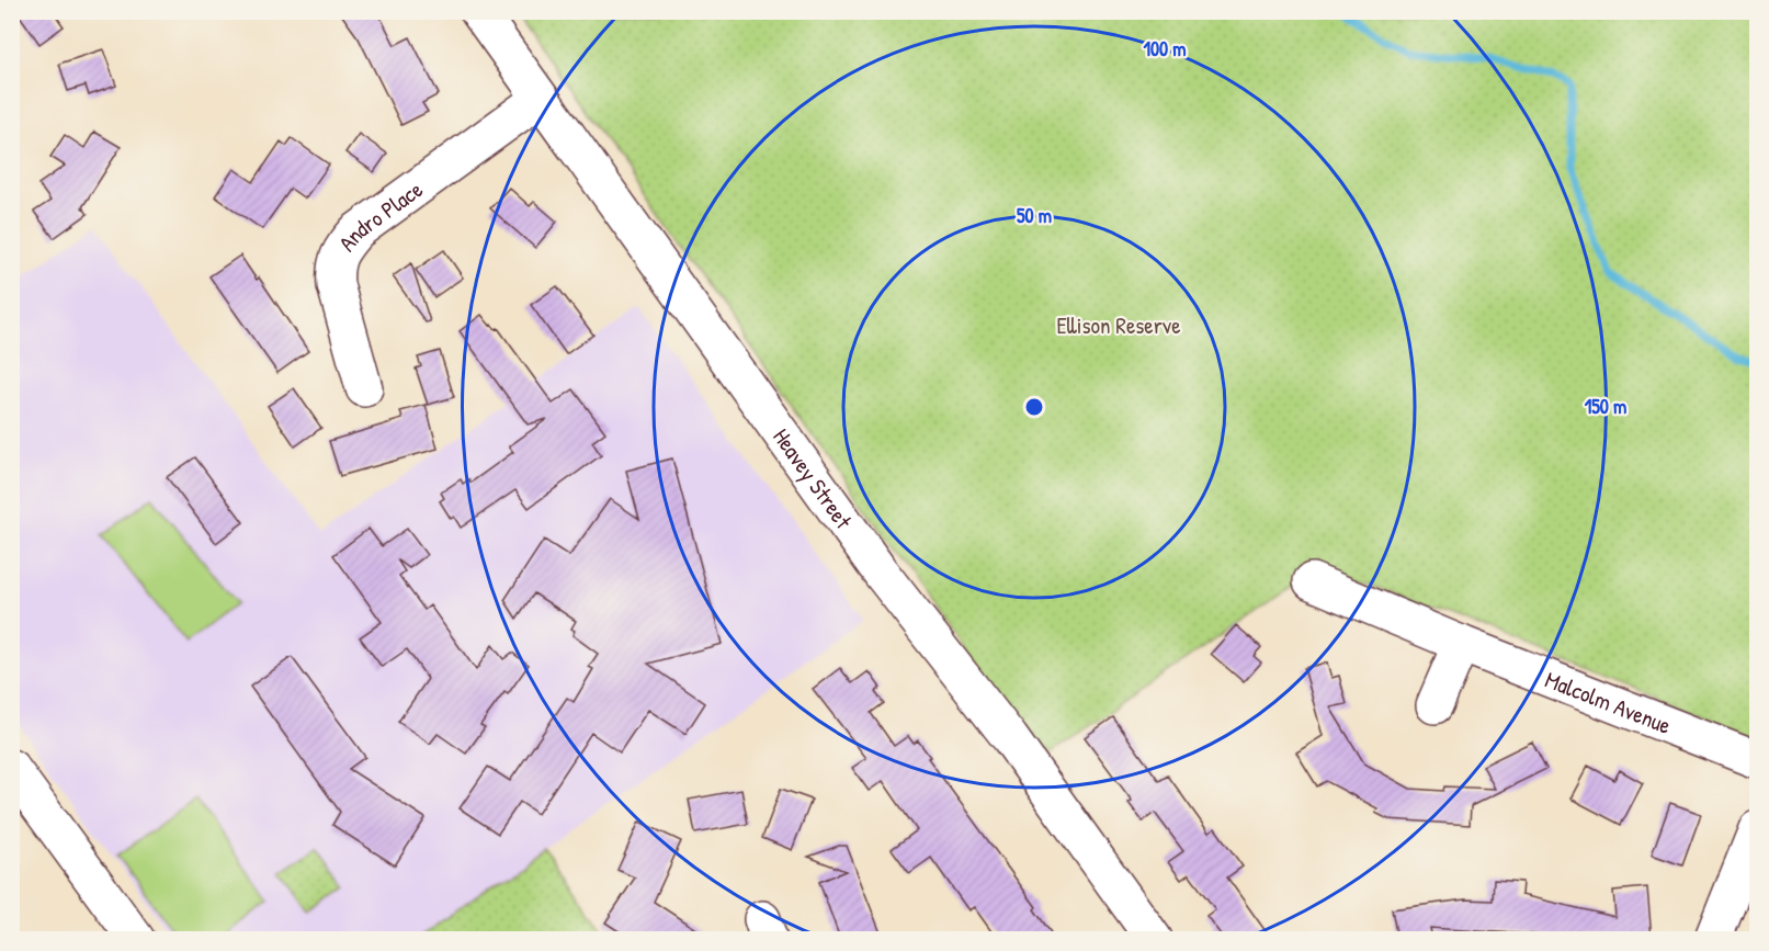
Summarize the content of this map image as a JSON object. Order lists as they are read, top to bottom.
{
  "streets": {
    "street": ["Andro Place", "Heavey Street", "Malcolm Avenue"]
  },
  "crossings": [
    ["Andro Place", "Heavey Street"]
  ],
  "parks": ["Ellison Reserve"],
  "rings": ["100 m", "50 m", "150 m"]
}
